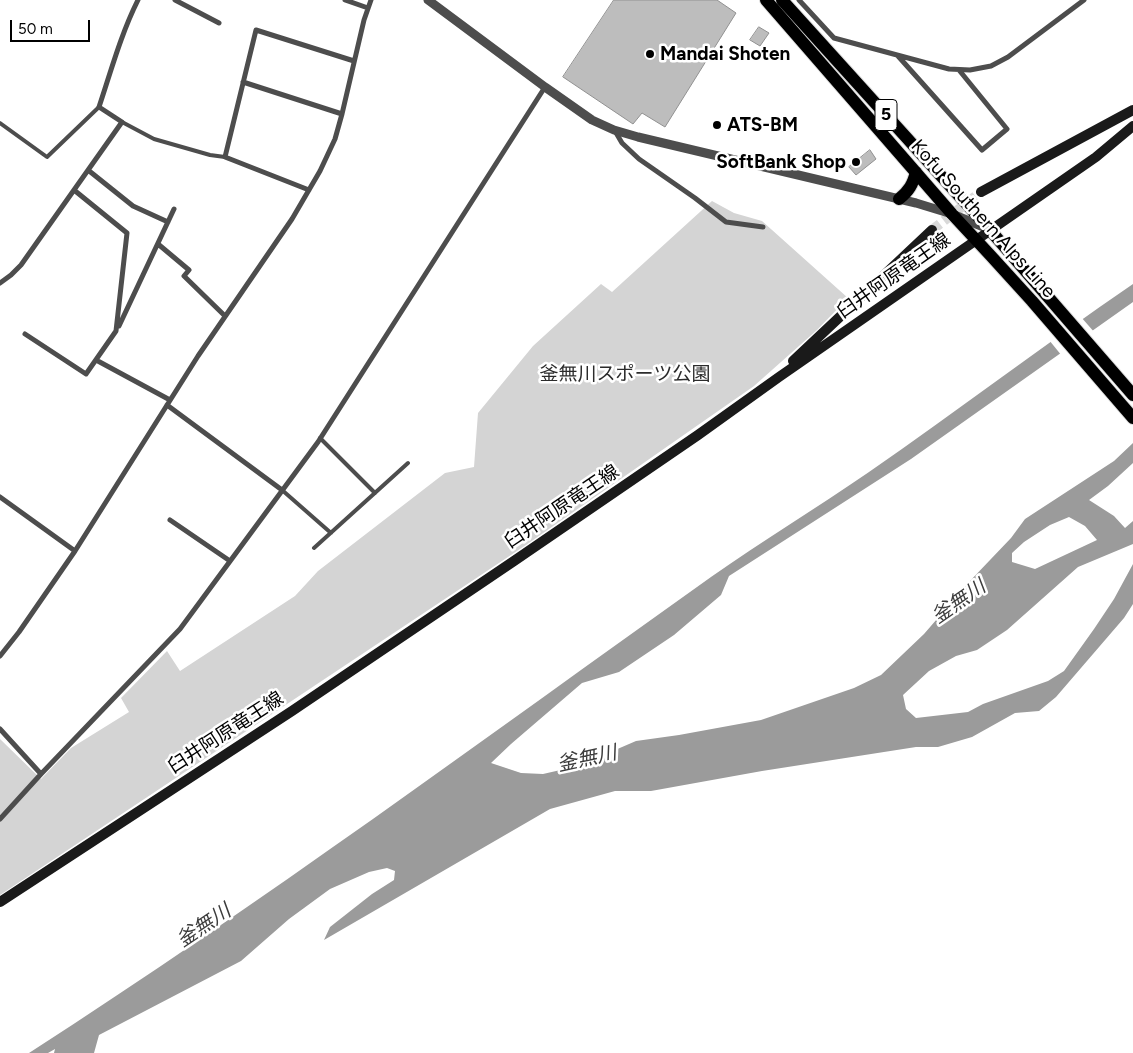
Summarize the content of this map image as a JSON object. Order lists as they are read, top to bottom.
{
  "streets": {
    "main road": ["5", "Kofu Southern Alps Line", "臼井阿原竜王線"]
  },
  "crossings": [
    ["Kofu Southern Alps Line", "臼井阿原竜王線"]
  ],
  "water": ["釜無川"],
  "parks": ["釜無川スポーツ公園"],
  "places": ["Mandai Shoten", "ATS-BM", "SoftBank Shop"],
  "scale_bar": "50 m"
}
